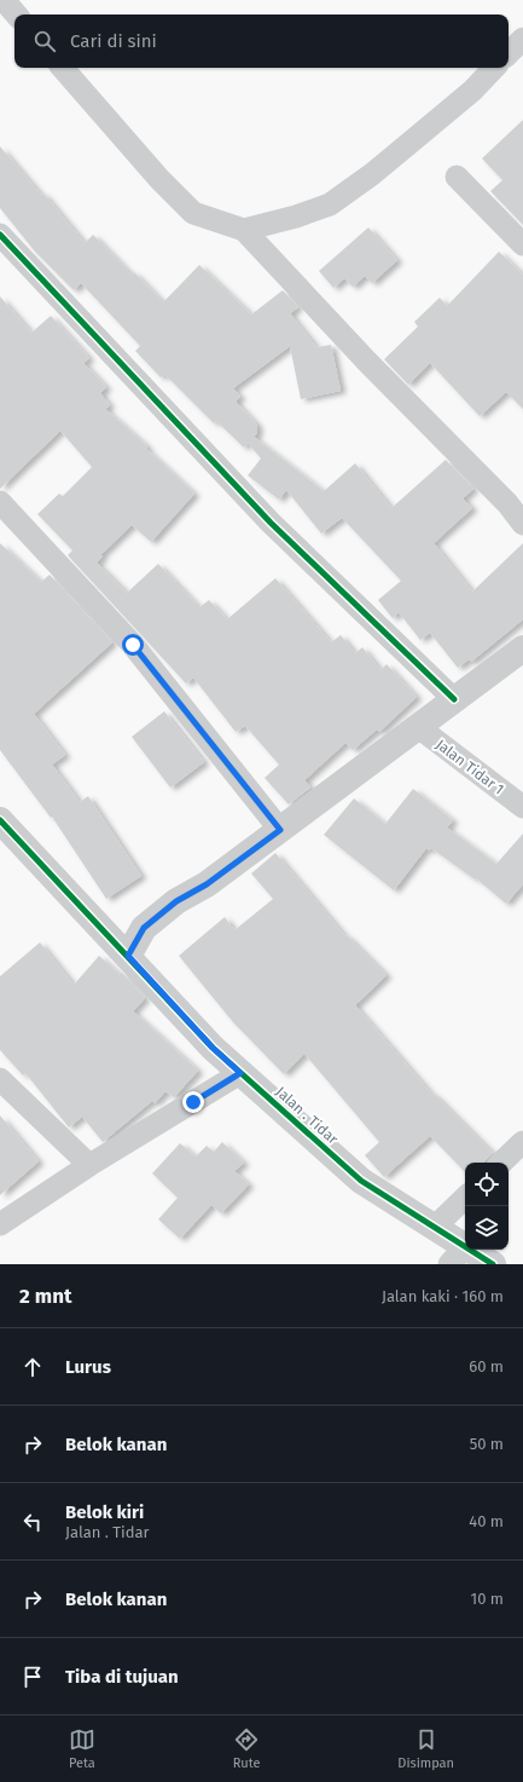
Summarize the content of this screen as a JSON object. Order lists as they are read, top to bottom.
{
  "streets": {
    "street": ["Jalan Tidar 1", "Jalan . Tidar"]
  },
  "page": {
    "search": "Cari di sini",
    "heading": ["2 mnt", "Jalan kaki · 160 m"],
    "list": [
      ["Lurus", "60 m"],
      ["Belok kanan", "50 m"],
      ["Belok kiri", "Jalan . Tidar", "40 m"],
      ["Belok kanan", "10 m"],
      "Tiba di tujuan"
    ],
    "nav": ["Peta", "Rute", "Disimpan"]
  }
}
